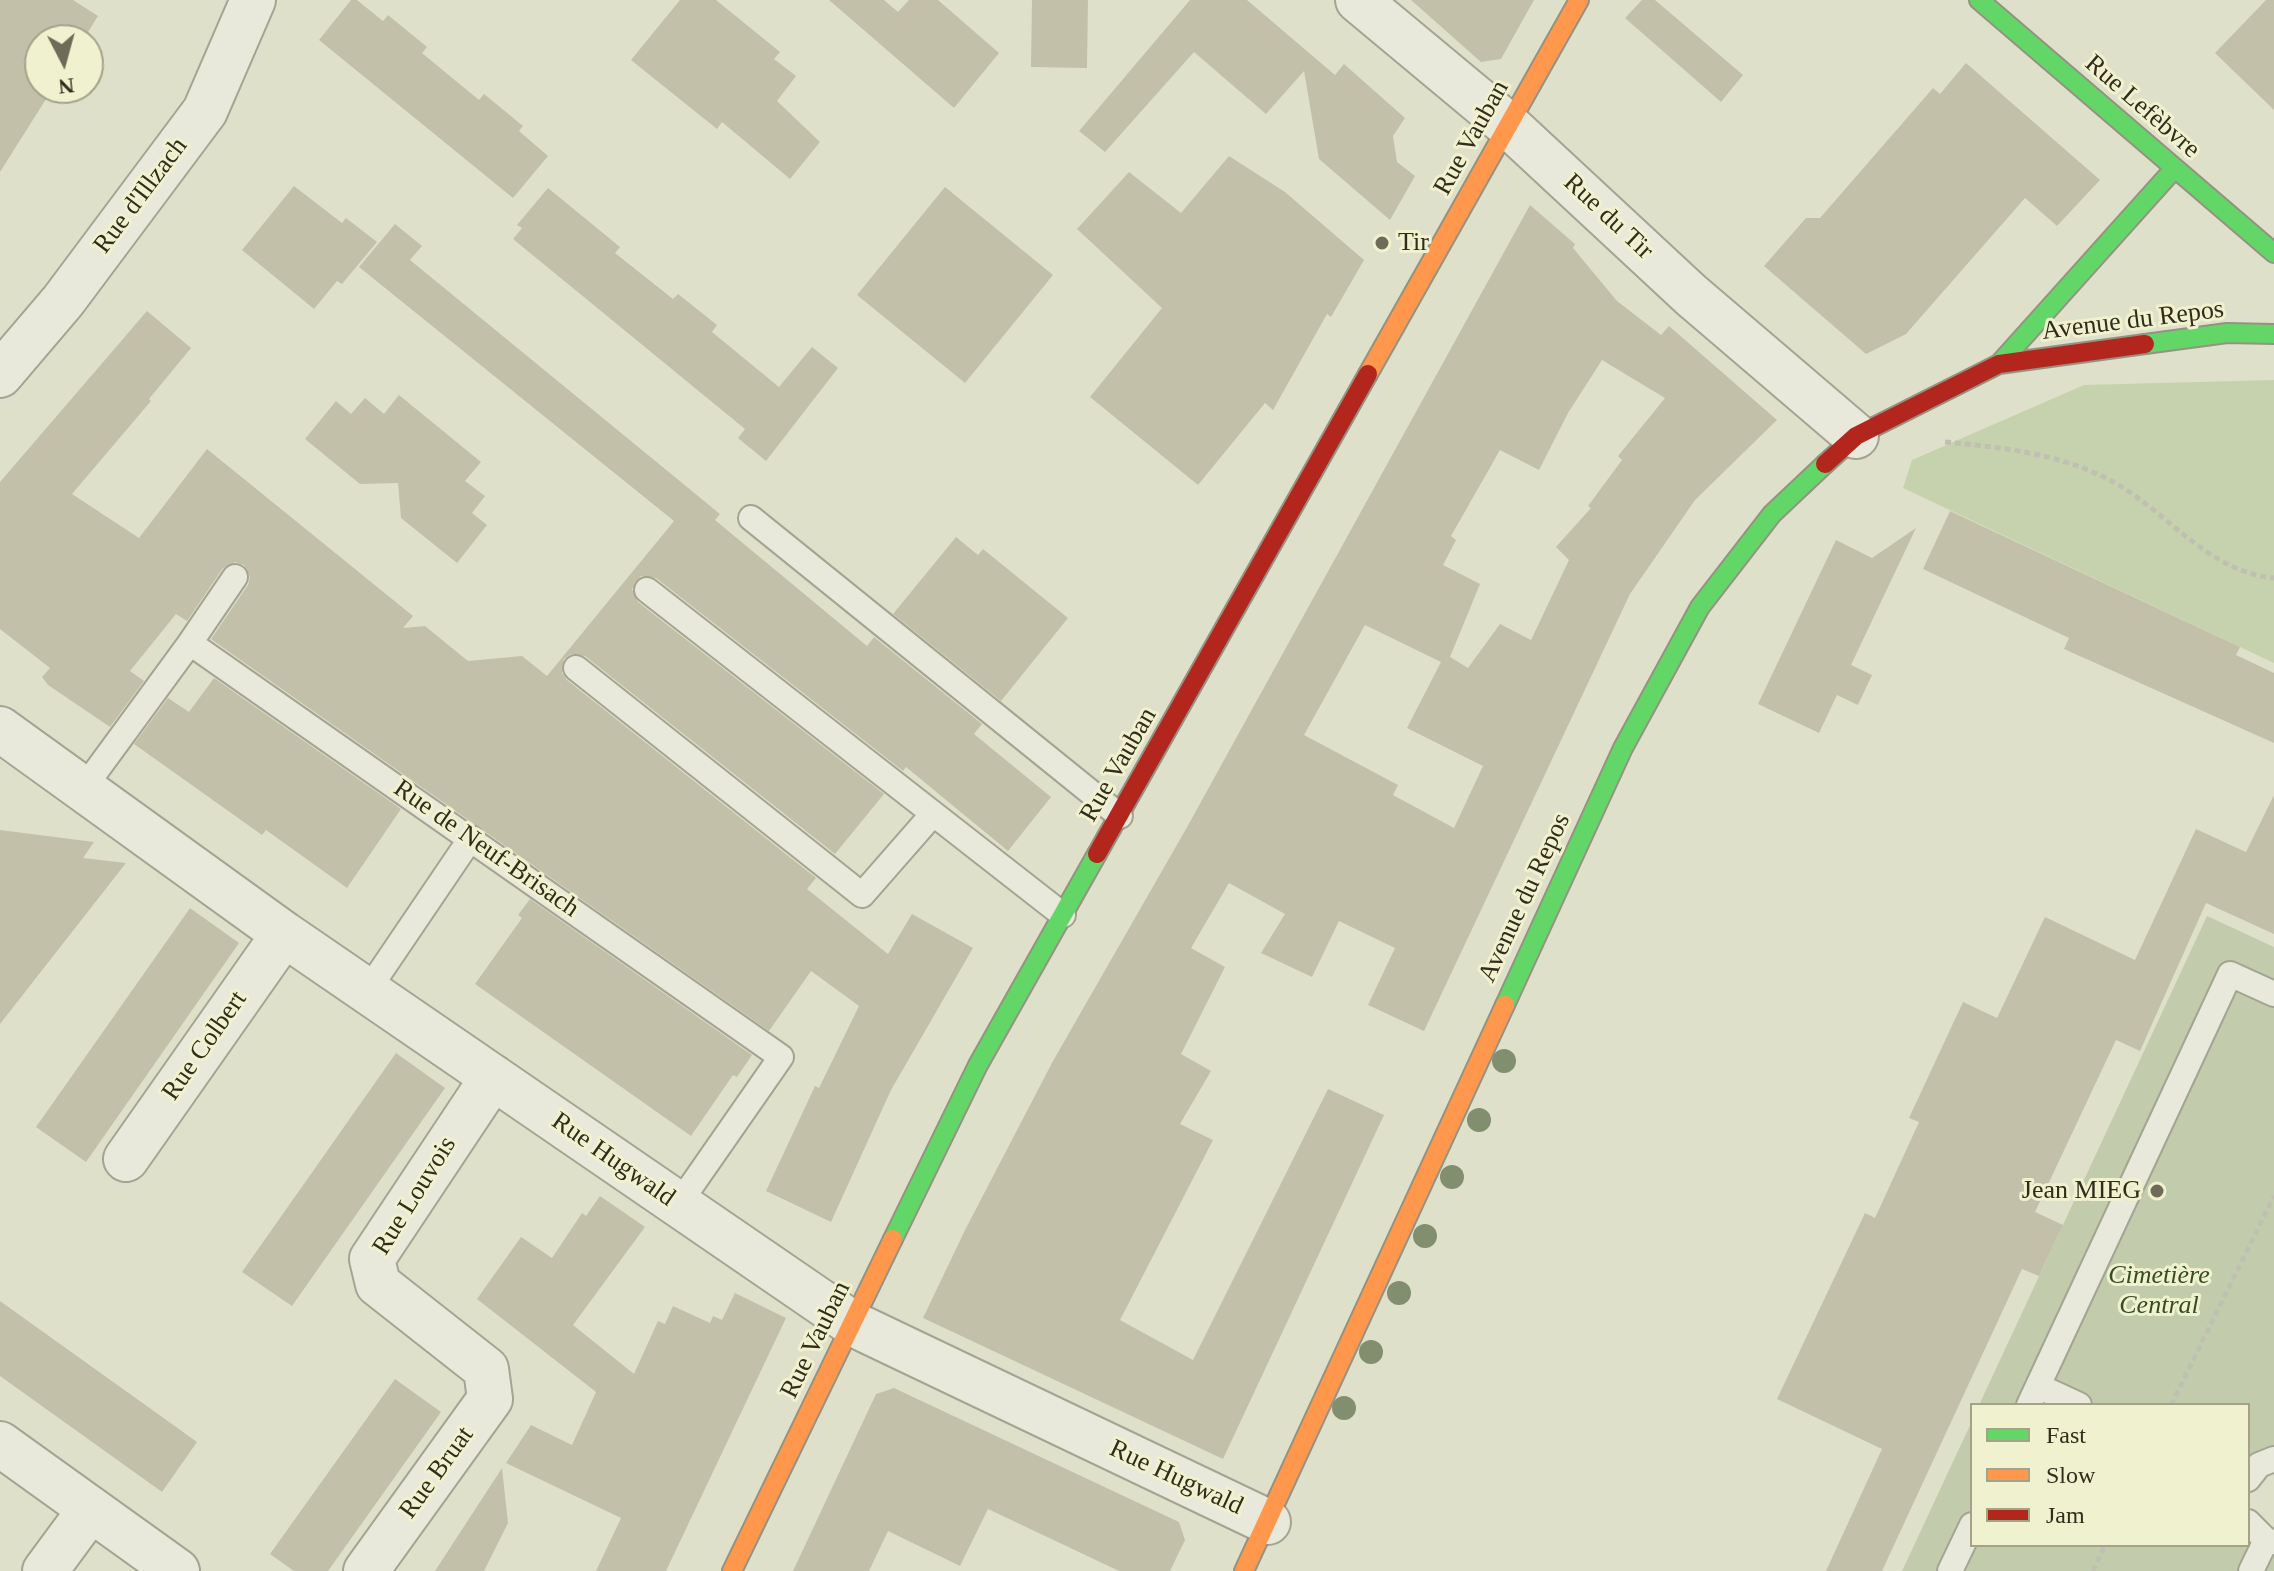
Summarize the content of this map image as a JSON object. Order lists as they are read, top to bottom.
{
  "streets": {
    "main road": ["Rue Lefèbvre", "Rue Vauban", "Avenue du Repos"],
    "street": [
      "Rue d'Illzach",
      "Rue du Tir",
      "Rue Colbert",
      "Rue Hugwald",
      "Rue Louvois",
      "Rue Bruat"
    ],
    "lane": ["Rue de Neuf-Brisach"]
  },
  "crossings": [
    ["Rue Lefèbvre", "Avenue du Repos"],
    ["Rue Vauban", "Rue du Tir"],
    ["Rue Vauban", "Rue Hugwald"],
    ["Rue du Tir", "Avenue du Repos"],
    ["Avenue du Repos", "Rue Hugwald"],
    ["Rue de Neuf-Brisach", "Rue Hugwald"],
    ["Rue Colbert", "Rue Hugwald"],
    ["Rue Hugwald", "Rue Louvois"],
    ["Rue Louvois", "Rue Bruat"]
  ],
  "parks": ["Cimetière Central"],
  "places": ["Tir", "Jean MIEG"],
  "legend": ["Fast", "Slow", "Jam"],
  "north": "bottom"
}
